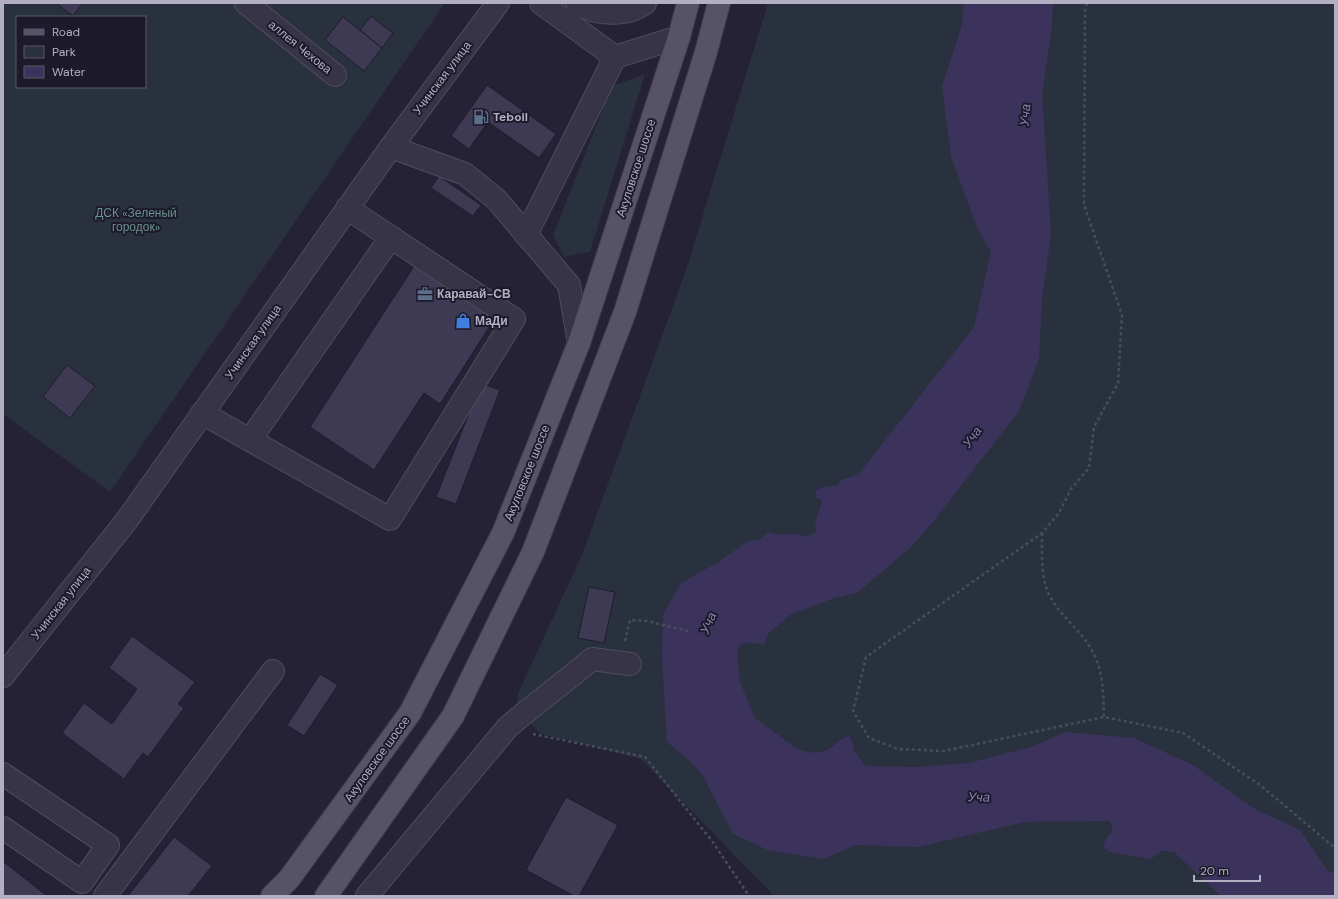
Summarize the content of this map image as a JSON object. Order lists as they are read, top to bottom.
{
  "streets": {
    "main road": ["Акуловское шоссе"],
    "street": ["аллея Чехова", "Учинская улица"]
  },
  "water": ["Уча"],
  "parks": ["ДСК «Зеленый городок»"],
  "places": {
    "fuel station": ["Teboil"],
    "office": ["Каравай-СВ"],
    "shop": ["МаДи"]
  },
  "legend": ["Road", "Park", "Water"],
  "scale_bar": "20 m"
}
